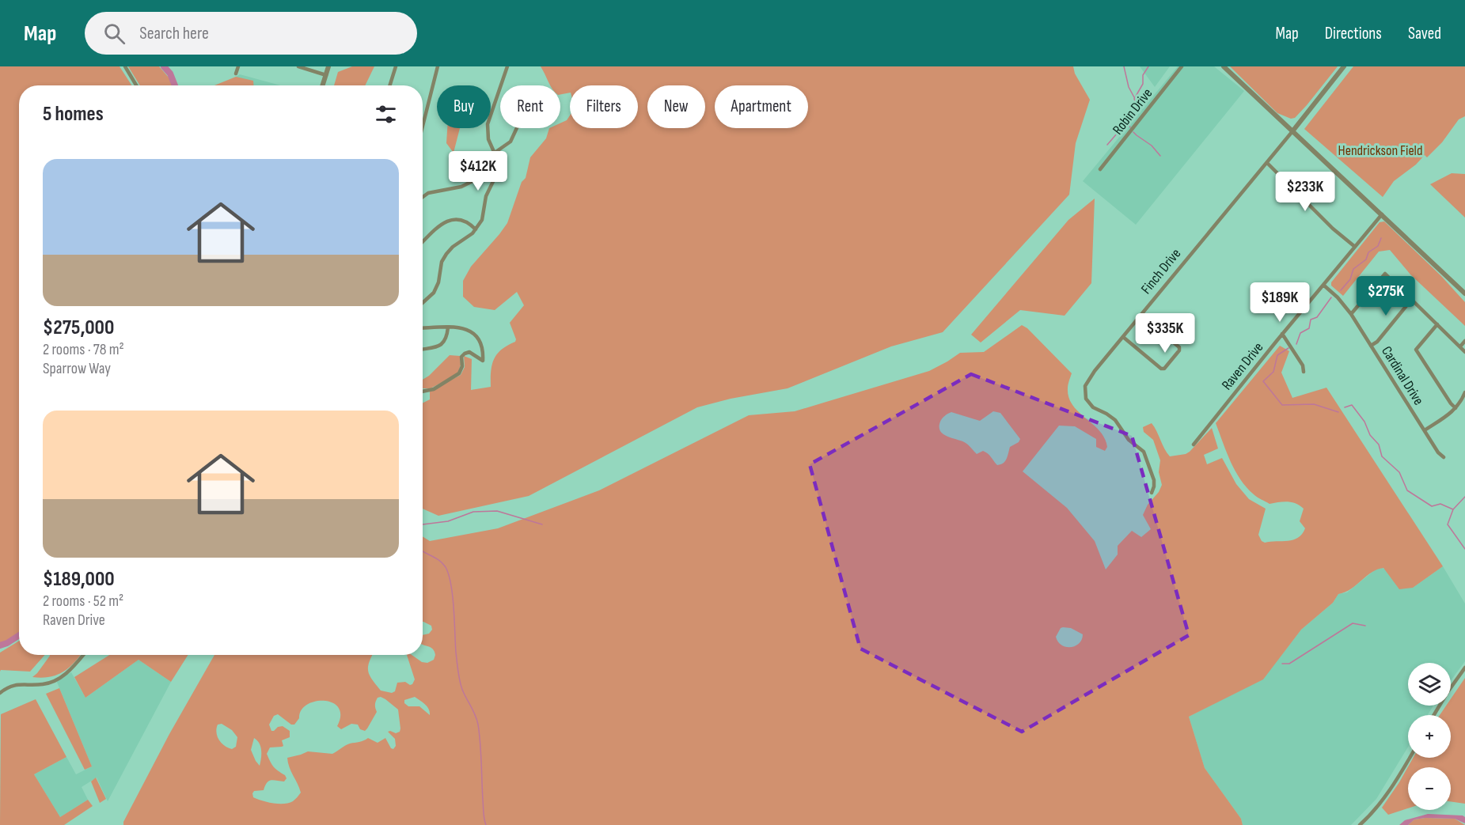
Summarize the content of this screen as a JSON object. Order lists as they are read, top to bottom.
{
  "streets": {
    "street": [
      "Robin Drive",
      "Finch Drive",
      "Raven Drive",
      "Cardinal Drive"
    ]
  },
  "crossings": [
    ["Raven Drive", "Cardinal Drive"]
  ],
  "parks": ["Hendrickson Field"],
  "page": {
    "header": "Map",
    "search": "Search here",
    "nav": ["Map", "Directions", "Saved"],
    "chip": [
      "Buy",
      "Rent",
      "Filters",
      "New",
      "Apartment"
    ],
    "heading": "5 homes",
    "list": [
      {
        "name": "$275,000",
        "note": "2 rooms · 78 m² · Sparrow Way"
      },
      {
        "name": "$189,000",
        "note": "2 rooms · 52 m² · Raven Drive"
      }
    ],
    "price": [
      "$412K",
      "$233K",
      "$275K",
      "$189K",
      "$335K"
    ],
    "map_buttons": ["+", "−"]
  }
}
